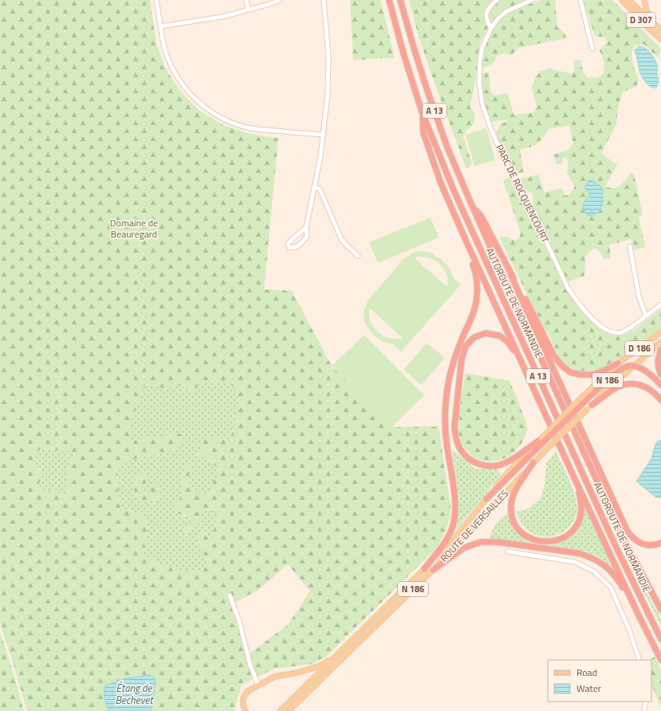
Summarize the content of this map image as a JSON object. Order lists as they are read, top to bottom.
{
  "streets": {
    "highway": ["A 13", "AUTOROUTE DE NORMANDIE", "N 186"],
    "main road": ["D 307", "D 186", "ROUTE DE VERSAILLES"],
    "street": ["PARC DE ROCQUENCOURT"]
  },
  "crossings": [
    ["D 186", "N 186"],
    ["N 186", "ROUTE DE VERSAILLES"]
  ],
  "water": ["Étang de Bechevet"],
  "parks": ["Domaine de Beauregard"],
  "legend": ["Road", "Water"]
}
